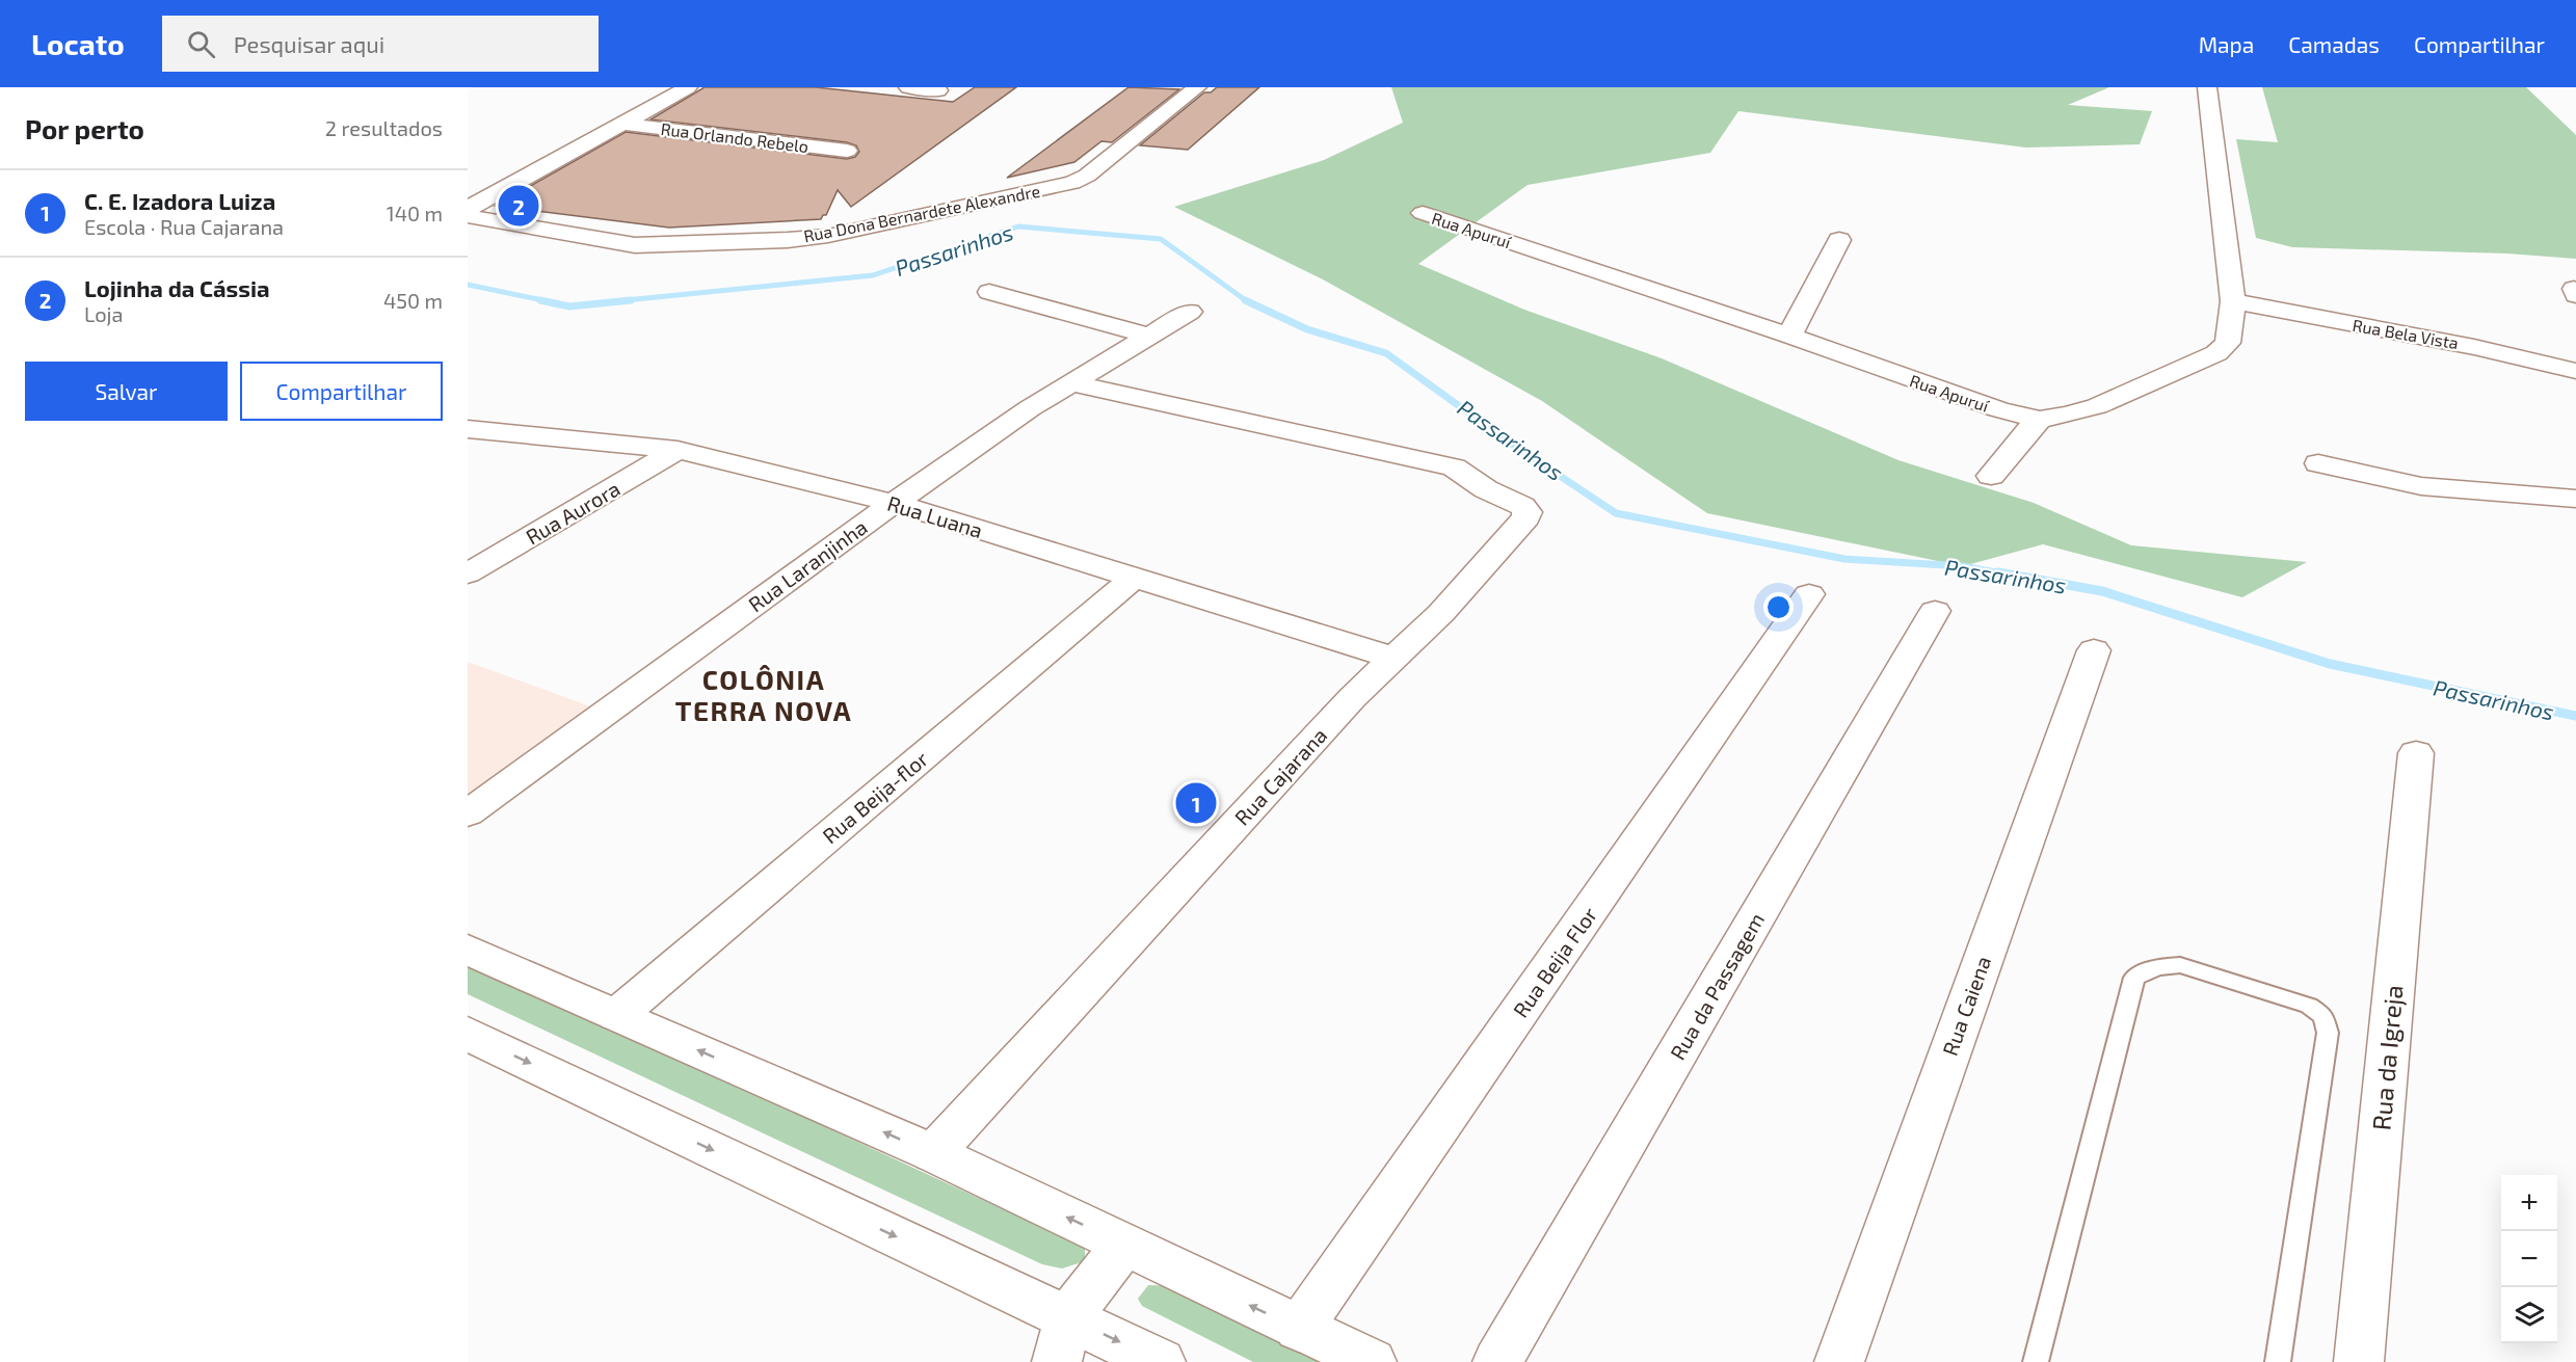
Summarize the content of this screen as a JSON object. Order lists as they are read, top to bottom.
{
  "streets": {
    "street": [
      "Rua Orlando Rebelo",
      "Rua Dona Bernardete Alexandre",
      "Rua Apuruí",
      "Rua Bela Vista",
      "Rua Aurora",
      "Rua Luana",
      "Rua Laranjinha",
      "Rua Cajarana",
      "Rua Beija-flor",
      "Rua Beija Flor",
      "Rua da Passagem",
      "Rua Caiena",
      "Rua da Igreja"
    ]
  },
  "crossings": [
    ["Rua Apuruí", "Rua Bela Vista"],
    ["Rua Aurora", "Rua Luana"],
    ["Rua Luana", "Rua Laranjinha"],
    ["Rua Luana", "Rua Cajarana"],
    ["Rua Luana", "Rua Beija-flor"],
    ["Rua Laranjinha", "Rua Cajarana"]
  ],
  "districts": ["COLÔNIA TERRA NOVA"],
  "water": ["Passarinhos"],
  "page": {
    "header": "Locato",
    "search": "Pesquisar aqui",
    "nav": ["Mapa", "Camadas", "Compartilhar"],
    "heading": ["Por perto", "2 resultados"],
    "list": [
      {
        "mark": "1",
        "name": "C. E. Izadora Luiza",
        "note": "Escola · Rua Cajarana",
        "value": "140 m"
      },
      {
        "mark": "2",
        "name": "Lojinha da Cássia",
        "note": "Loja",
        "value": "450 m"
      }
    ],
    "pins": ["2", "1"],
    "buttons": ["Salvar", "Compartilhar"],
    "map_buttons": ["+", "−"]
  }
}
